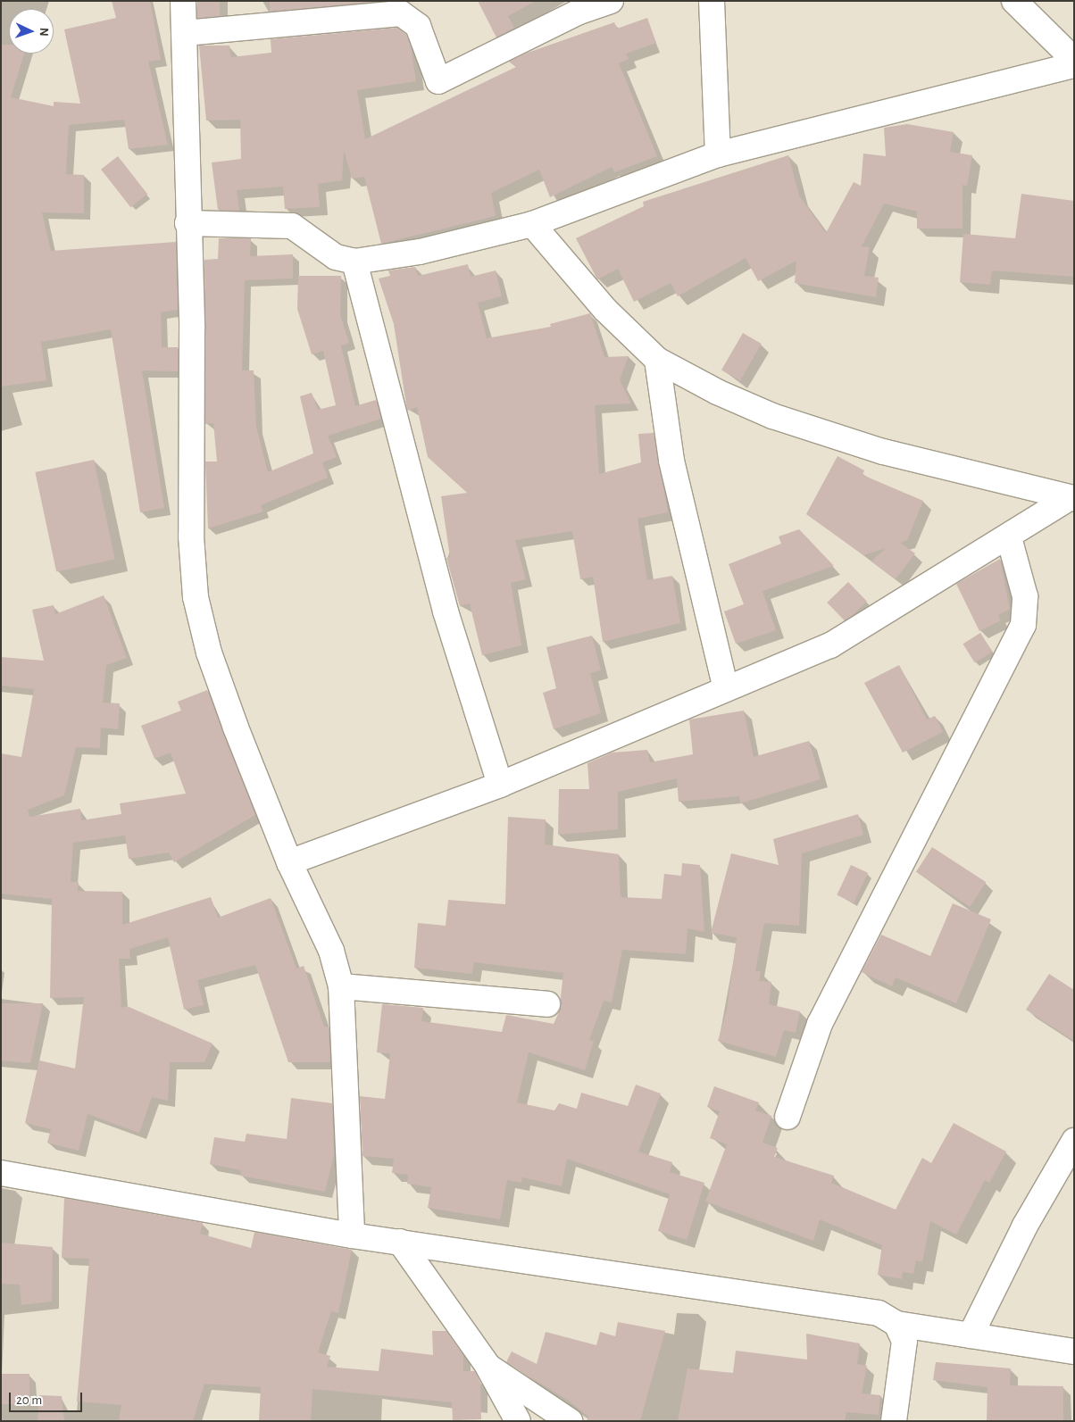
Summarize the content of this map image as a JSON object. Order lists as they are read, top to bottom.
{
  "scale_bar": "20 m",
  "north": "right"
}
